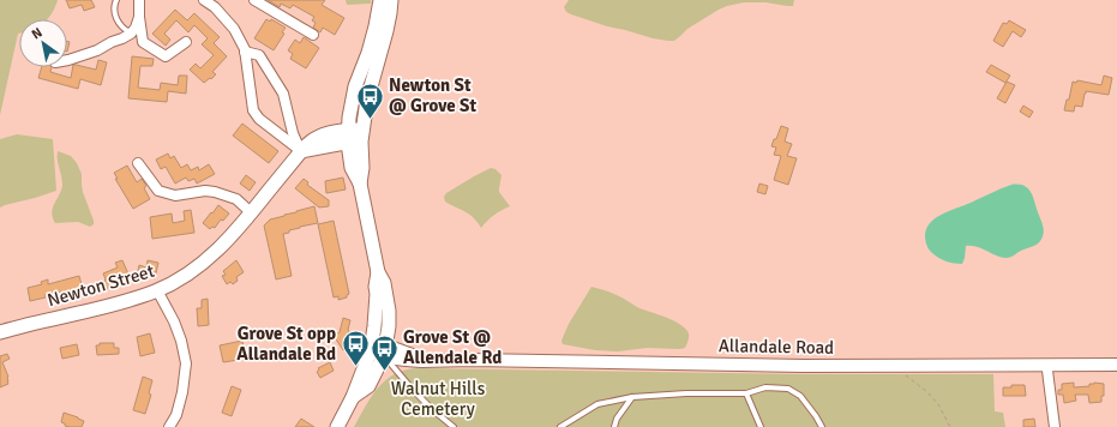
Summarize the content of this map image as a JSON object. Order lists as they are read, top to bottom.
{
  "streets": {
    "main road": ["Newton Street"],
    "street": ["Allandale Road"]
  },
  "parks": ["Walnut Hills Cemetery"],
  "places": {
    "bus stop": ["Newton St @ Grove St", "Grove St opp Allandale Rd", "Grove St @ Allendale Rd"]
  },
  "north": "top left"
}
